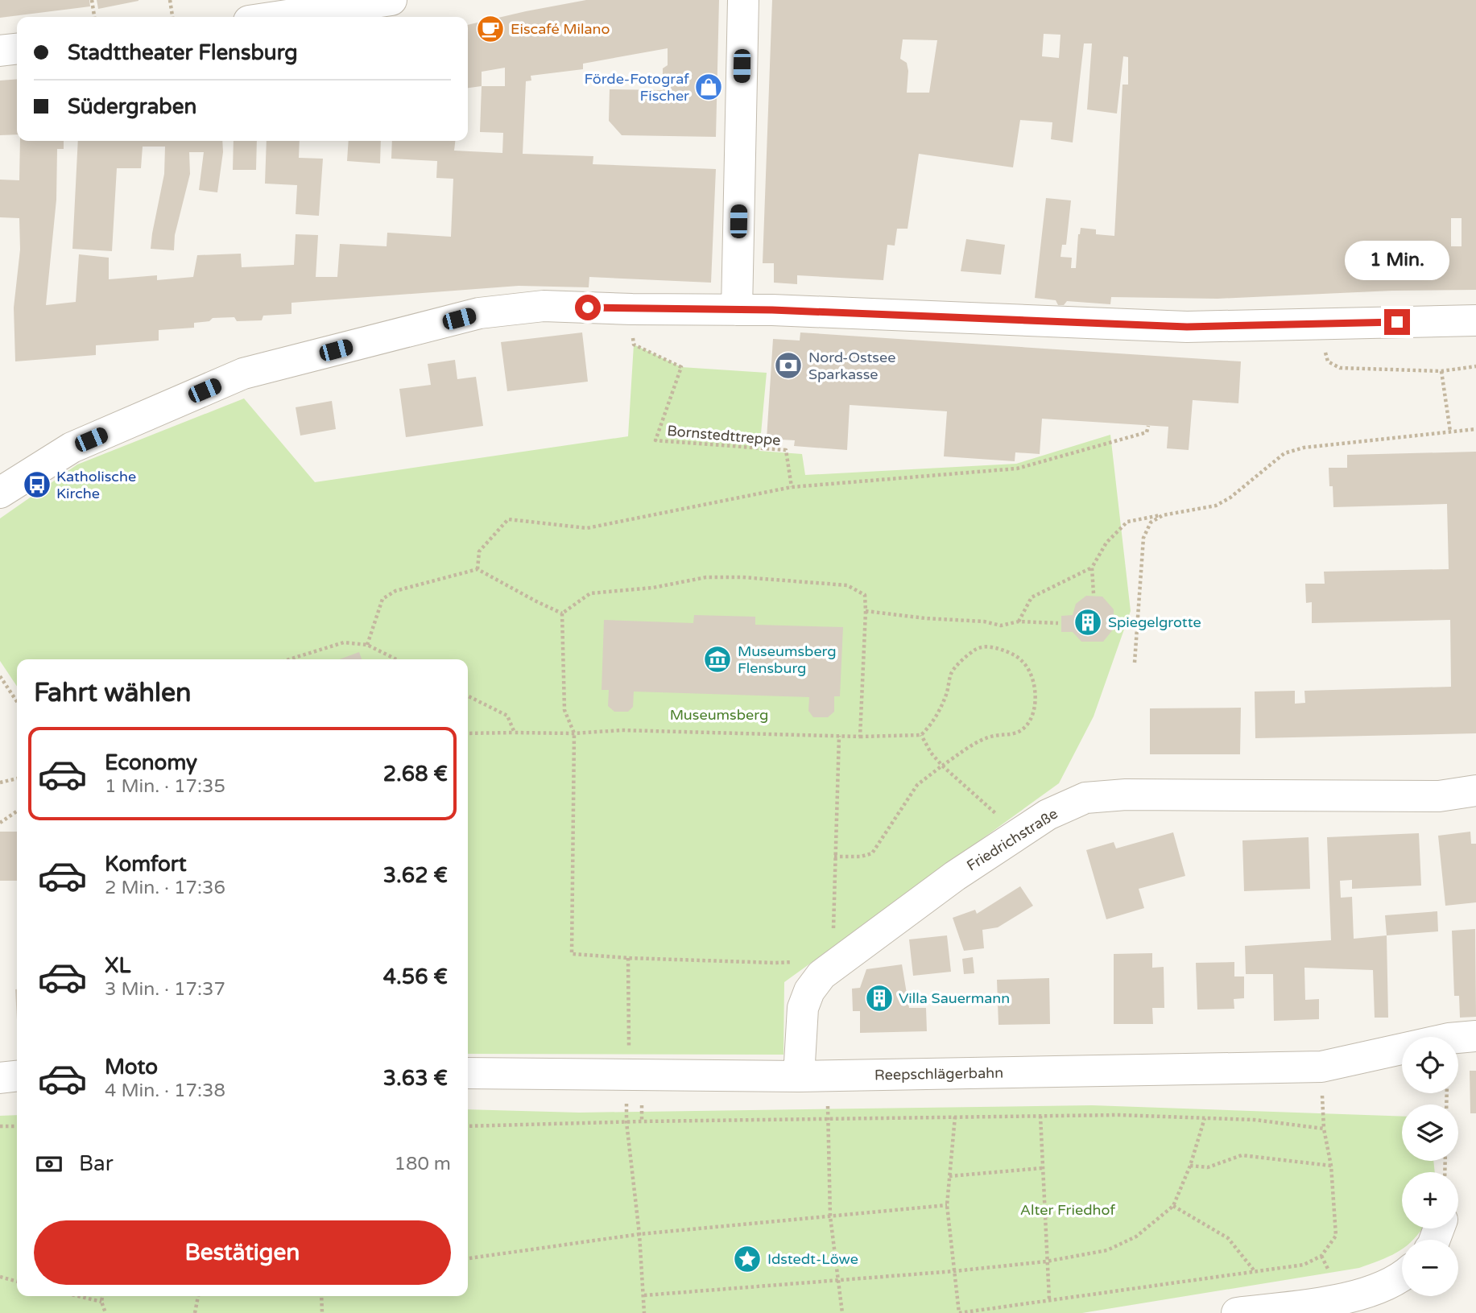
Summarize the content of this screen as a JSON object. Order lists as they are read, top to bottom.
{
  "streets": {
    "street": ["Friedrichstraße", "Reepschlägerbahn"],
    "path": ["Bornstedttreppe"]
  },
  "crossings": [
    ["Friedrichstraße", "Reepschlägerbahn"]
  ],
  "parks": ["Museumsberg", "Alter Friedhof"],
  "places": {
    "cafe": ["Eiscafé Milano"],
    "shop": ["Förde-Fotograf Fischer"],
    "bank": ["Nord-Ostsee Sparkasse"],
    "bus stop": ["Katholische Kirche"],
    "building": ["Spiegelgrotte", "Villa Sauermann"],
    "museum": ["Museumsberg Flensburg"],
    "place": ["Idstedt-Löwe"]
  },
  "page": {
    "banner": ["Stadttheater Flensburg", "Südergraben"],
    "bubble": "1 Min.",
    "heading": "Fahrt wählen",
    "list": [
      {
        "name": "Economy",
        "note": "1 Min. · 17:35",
        "value": "2.68 €"
      },
      {
        "name": "Komfort",
        "note": "2 Min. · 17:36",
        "value": "3.62 €"
      },
      {
        "name": "XL",
        "note": "3 Min. · 17:37",
        "value": "4.56 €"
      },
      {
        "name": "Moto",
        "note": "4 Min. · 17:38",
        "value": "3.63 €"
      }
    ],
    "map_buttons": ["+", "−"],
    "pay": ["Bar", "180 m"],
    "buttons": "Bestätigen"
  }
}
